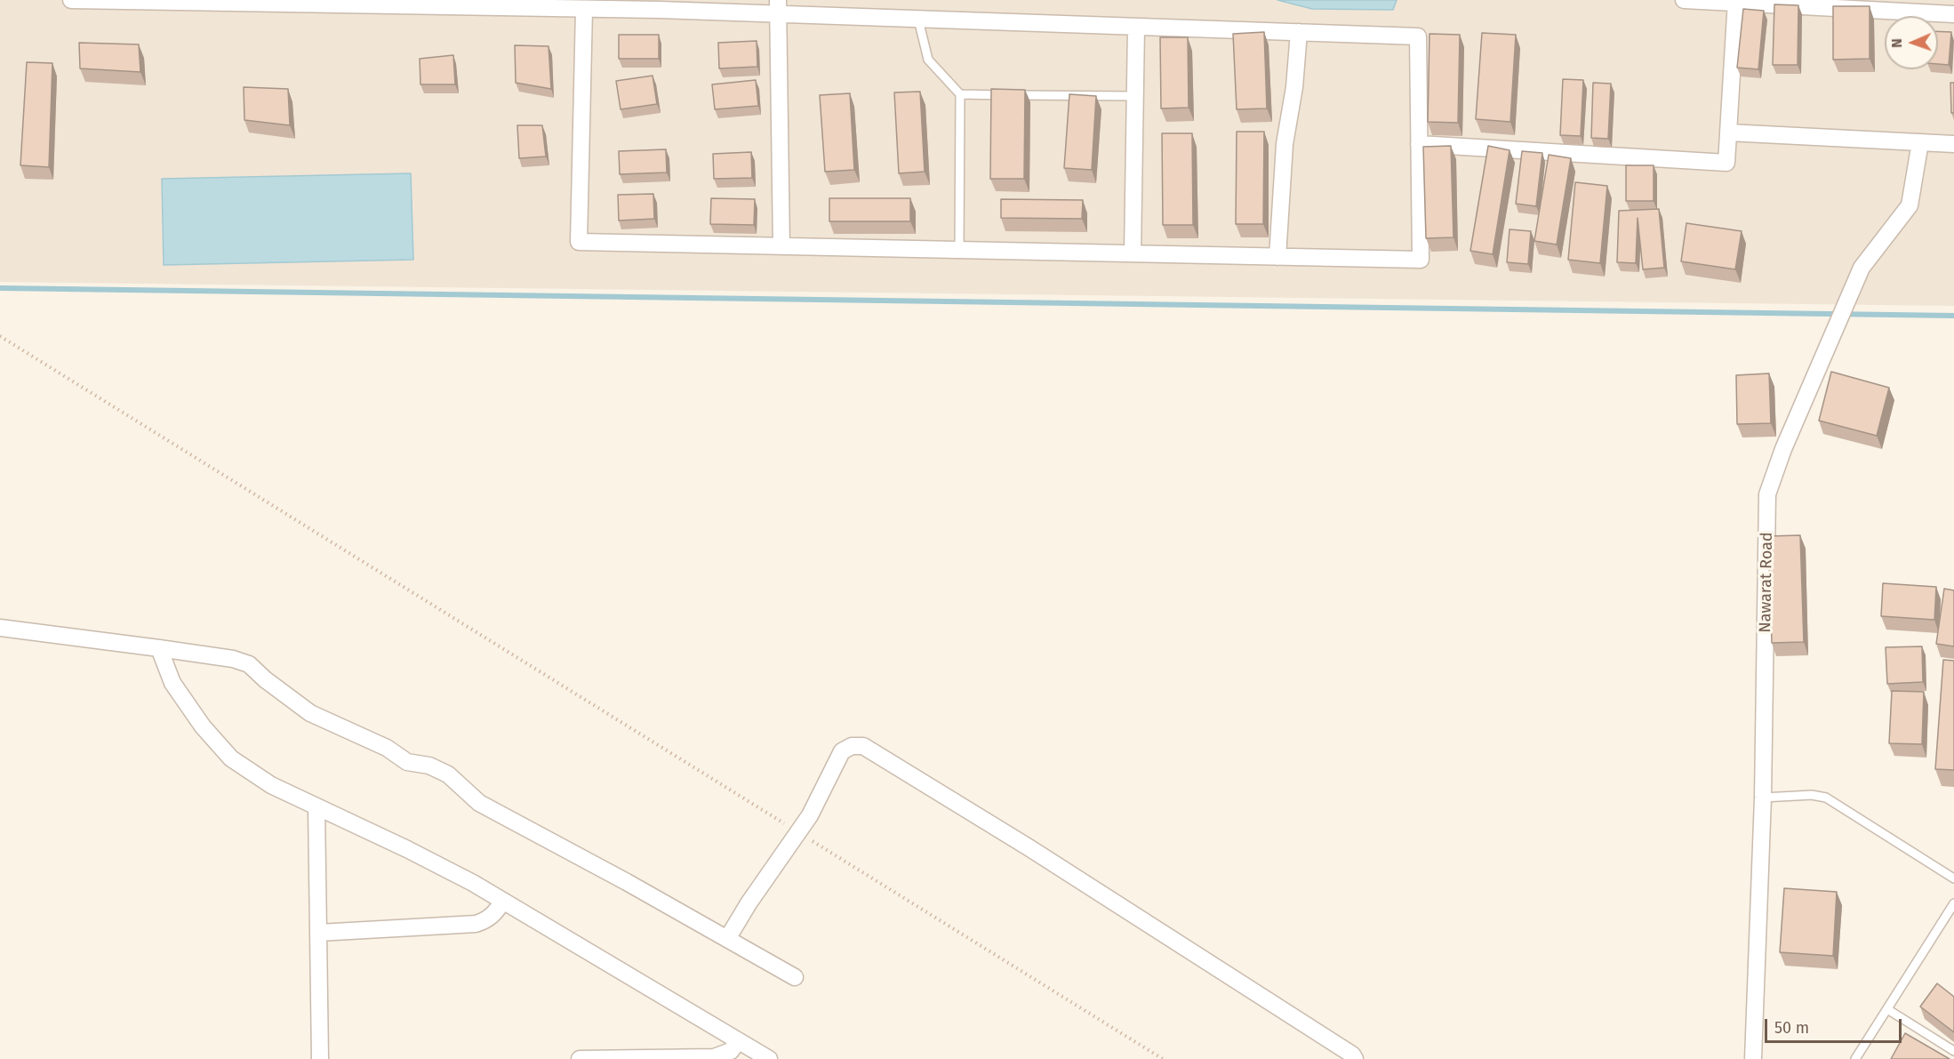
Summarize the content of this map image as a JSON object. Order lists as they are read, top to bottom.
{
  "streets": {
    "street": ["Nawarat Road"]
  },
  "scale_bar": "50 m",
  "north": "left"
}
